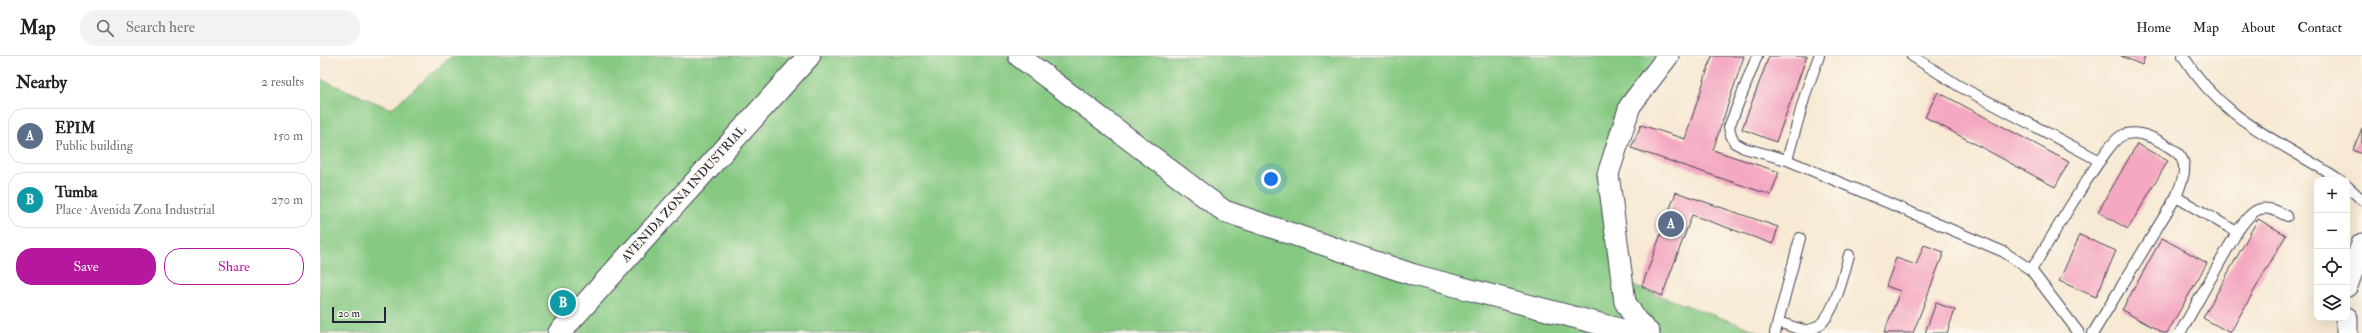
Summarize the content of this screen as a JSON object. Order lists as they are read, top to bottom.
{
  "streets": {
    "main road": ["AVENIDA ZONA INDUSTRIAL"]
  },
  "scale_bar": "20 m",
  "page": {
    "header": "Map",
    "search": "Search here",
    "nav": [
      "Home",
      "Map",
      "About",
      "Contact"
    ],
    "heading": ["Nearby", "2 results"],
    "list": [
      {
        "mark": "A",
        "name": "EPIM",
        "note": "Public building",
        "value": "150 m"
      },
      {
        "mark": "B",
        "name": "Tumba",
        "note": "Place · Avenida Zona Industrial",
        "value": "270 m"
      }
    ],
    "map_buttons": ["+", "−"],
    "pins": ["A", "B"],
    "buttons": ["Save", "Share"],
    "scale": "20 m"
  }
}
